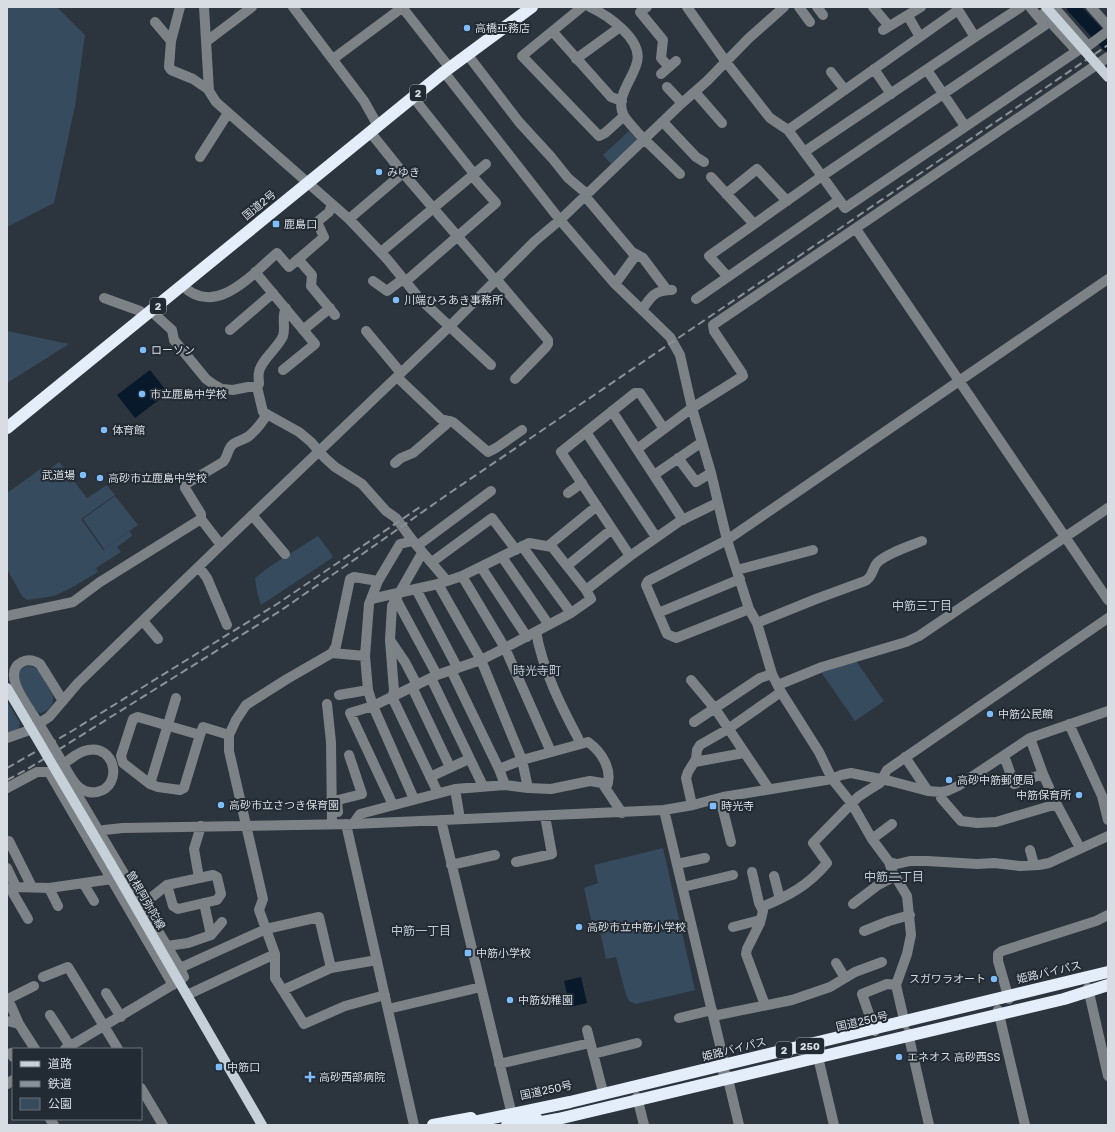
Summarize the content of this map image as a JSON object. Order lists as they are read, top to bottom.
{
  "streets": {
    "highway": [
      "2",
      "国道2号",
      "姫路バイパス",
      "国道250号",
      "250"
    ],
    "main road": ["曽根阿弥陀線"]
  },
  "crossings": [
    ["2", "国道250号"]
  ],
  "districts": [
    "中筋三丁目",
    "時光寺町",
    "中筋二丁目",
    "中筋一丁目"
  ],
  "places": {
    "other": [
      "高橋工務店",
      "みゆき",
      "川端ひろあき事務所",
      "ローソン",
      "市立鹿島中学校",
      "体育館",
      "武道場",
      "高砂市立鹿島中学校",
      "中筋公民館",
      "高砂中筋郵便局",
      "中筋保育所",
      "高砂市立さつき保育園",
      "高砂市立中筋小学校",
      "スガワラオート",
      "中筋幼稚園",
      "エネオス 高砂西SS"
    ],
    "transit": [
      "鹿島口",
      "時光寺",
      "中筋小学校",
      "中筋口"
    ],
    "health": ["高砂西部病院"]
  },
  "legend": ["道路", "鉄道", "公園"]
}
